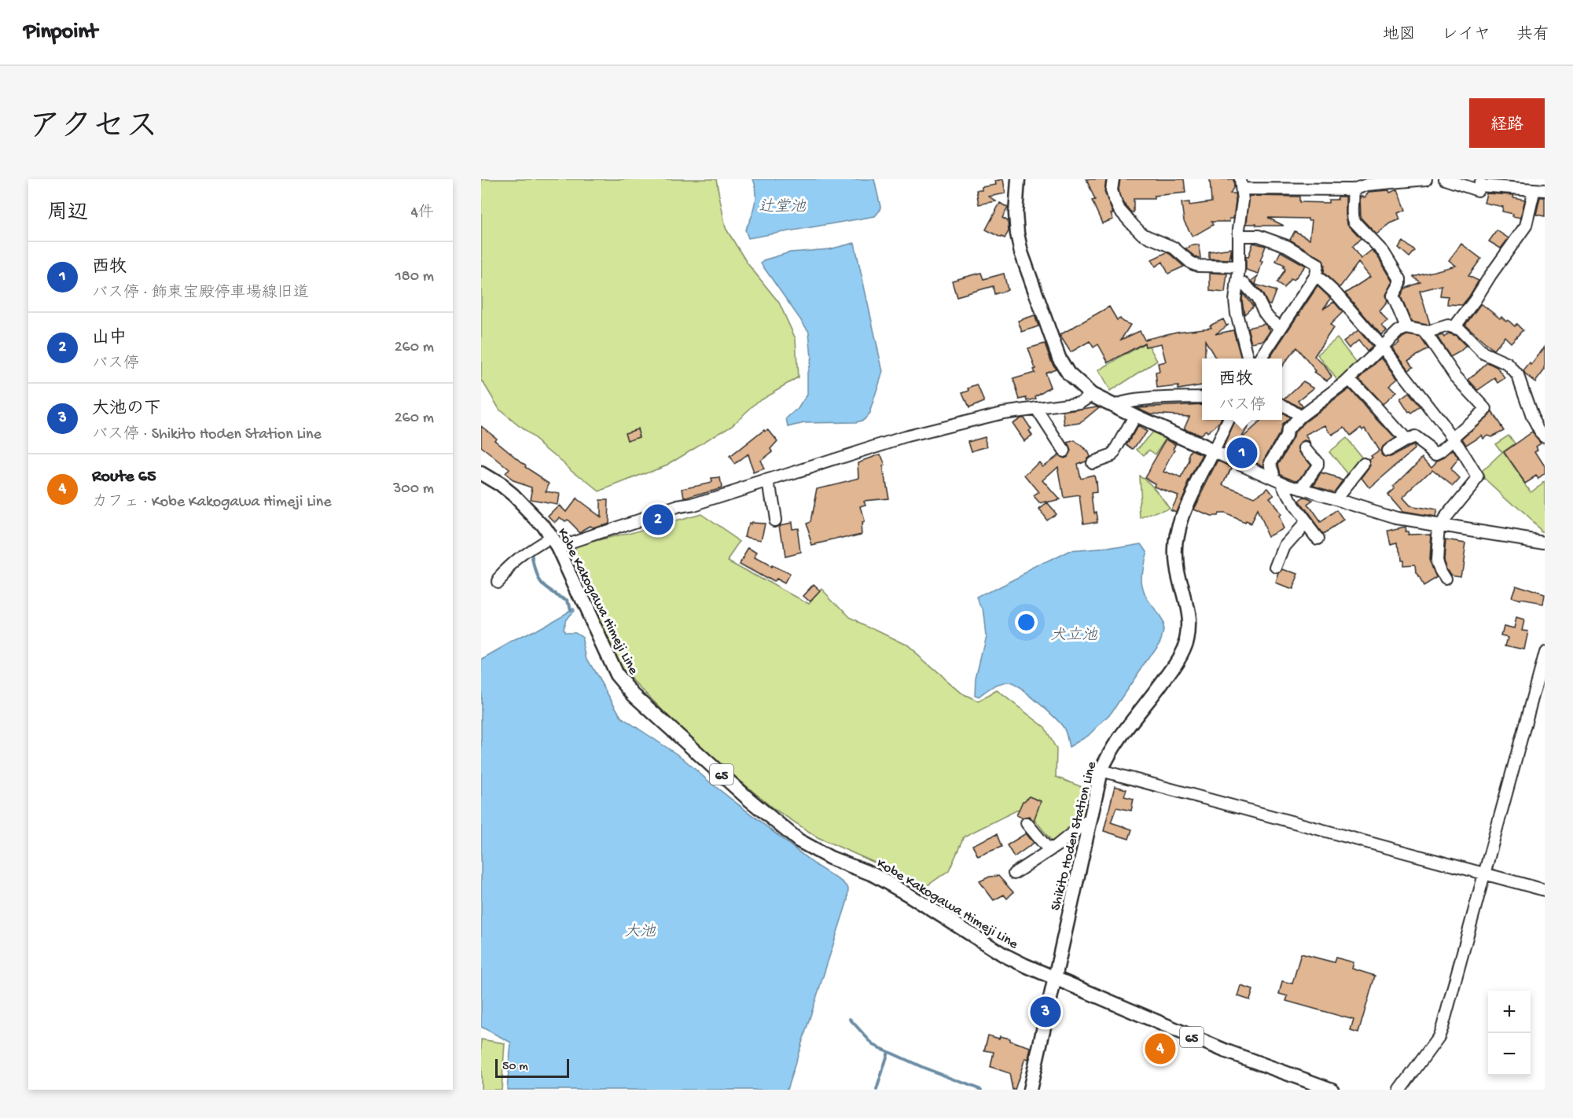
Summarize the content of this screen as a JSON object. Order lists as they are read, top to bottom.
{
  "streets": {
    "main road": ["Kobe Kakogawa Himeji Line", "65", "Shikito Hoden Station Line"]
  },
  "crossings": [
    ["Kobe Kakogawa Himeji Line", "Shikito Hoden Station Line"]
  ],
  "water": ["辻堂池", "犬立池", "大池"],
  "scale_bar": "50 m",
  "page": {
    "header": "Pinpoint",
    "nav": ["地図", "レイヤ", "共有"],
    "title": "アクセス",
    "buttons": "経路",
    "heading": ["周辺", "4件"],
    "list": [
      {
        "mark": "1",
        "name": "西牧",
        "note": "バス停 · 飾東宝殿停車場線旧道",
        "value": "180 m"
      },
      {
        "mark": "2",
        "name": "山中",
        "note": "バス停",
        "value": "260 m"
      },
      {
        "mark": "3",
        "name": "大池の下",
        "note": "バス停 · Shikito Hoden Station Line",
        "value": "260 m"
      },
      {
        "mark": "4",
        "name": "Route 65",
        "note": "カフェ · Kobe Kakogawa Himeji Line",
        "value": "300 m"
      }
    ],
    "popup": ["西牧", "バス停"],
    "pins": [
      "1",
      "2",
      "3",
      "4"
    ],
    "map_buttons": ["+", "−"],
    "scale": "50 m"
  }
}
